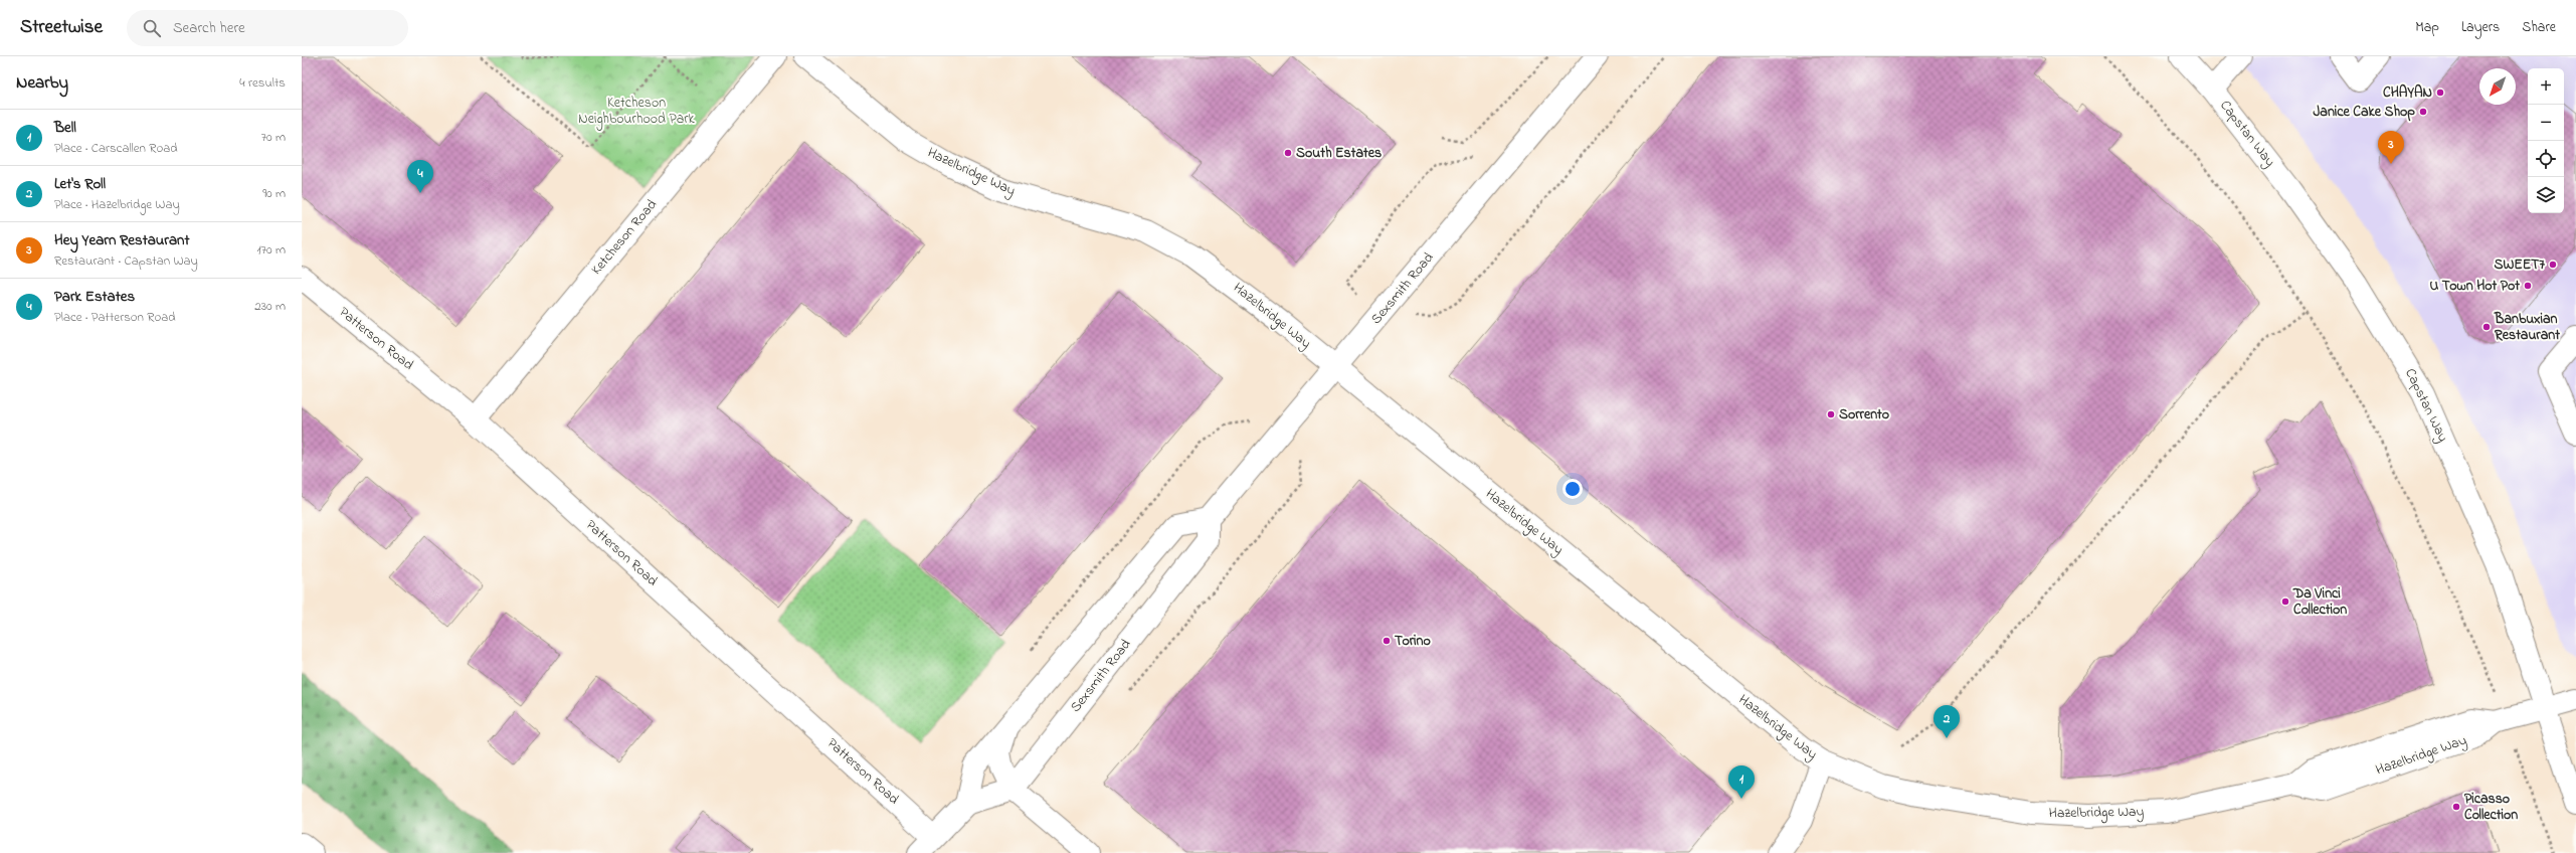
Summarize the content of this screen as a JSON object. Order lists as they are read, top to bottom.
{
  "streets": {
    "street": [
      "Capstan Way",
      "Hazelbridge Way",
      "Ketcheson Road",
      "Sexsmith Road",
      "Patterson Road"
    ]
  },
  "crossings": [
    ["Capstan Way", "Hazelbridge Way"],
    ["Hazelbridge Way", "Sexsmith Road"],
    ["Ketcheson Road", "Patterson Road"]
  ],
  "parks": ["Ketcheson Neighbourhood Park"],
  "places": [
    "CHAYAN",
    "Janice Cake Shop",
    "South Estates",
    "SWEET7",
    "U Town Hot Pot",
    "Banbuxian Restaurant",
    "Sorrento",
    "Da Vinci Collection",
    "Torino",
    "Picasso Collection"
  ],
  "north": "bottom left",
  "page": {
    "header": "Streetwise",
    "search": "Search here",
    "nav": ["Map", "Layers", "Share"],
    "heading": ["Nearby", "4 results"],
    "map_buttons": ["+", "−"],
    "list": [
      {
        "mark": "1",
        "name": "Bell",
        "note": "Place · Carscallen Road",
        "value": "70 m"
      },
      {
        "mark": "2",
        "name": "Let's Roll",
        "note": "Place · Hazelbridge Way",
        "value": "90 m"
      },
      {
        "mark": "3",
        "name": "Hey Yearn Restaurant",
        "note": "Restaurant · Capstan Way",
        "value": "170 m"
      },
      {
        "mark": "4",
        "name": "Park Estates",
        "note": "Place · Patterson Road",
        "value": "230 m"
      }
    ],
    "pins": [
      "3",
      "4",
      "2",
      "1"
    ]
  }
}
